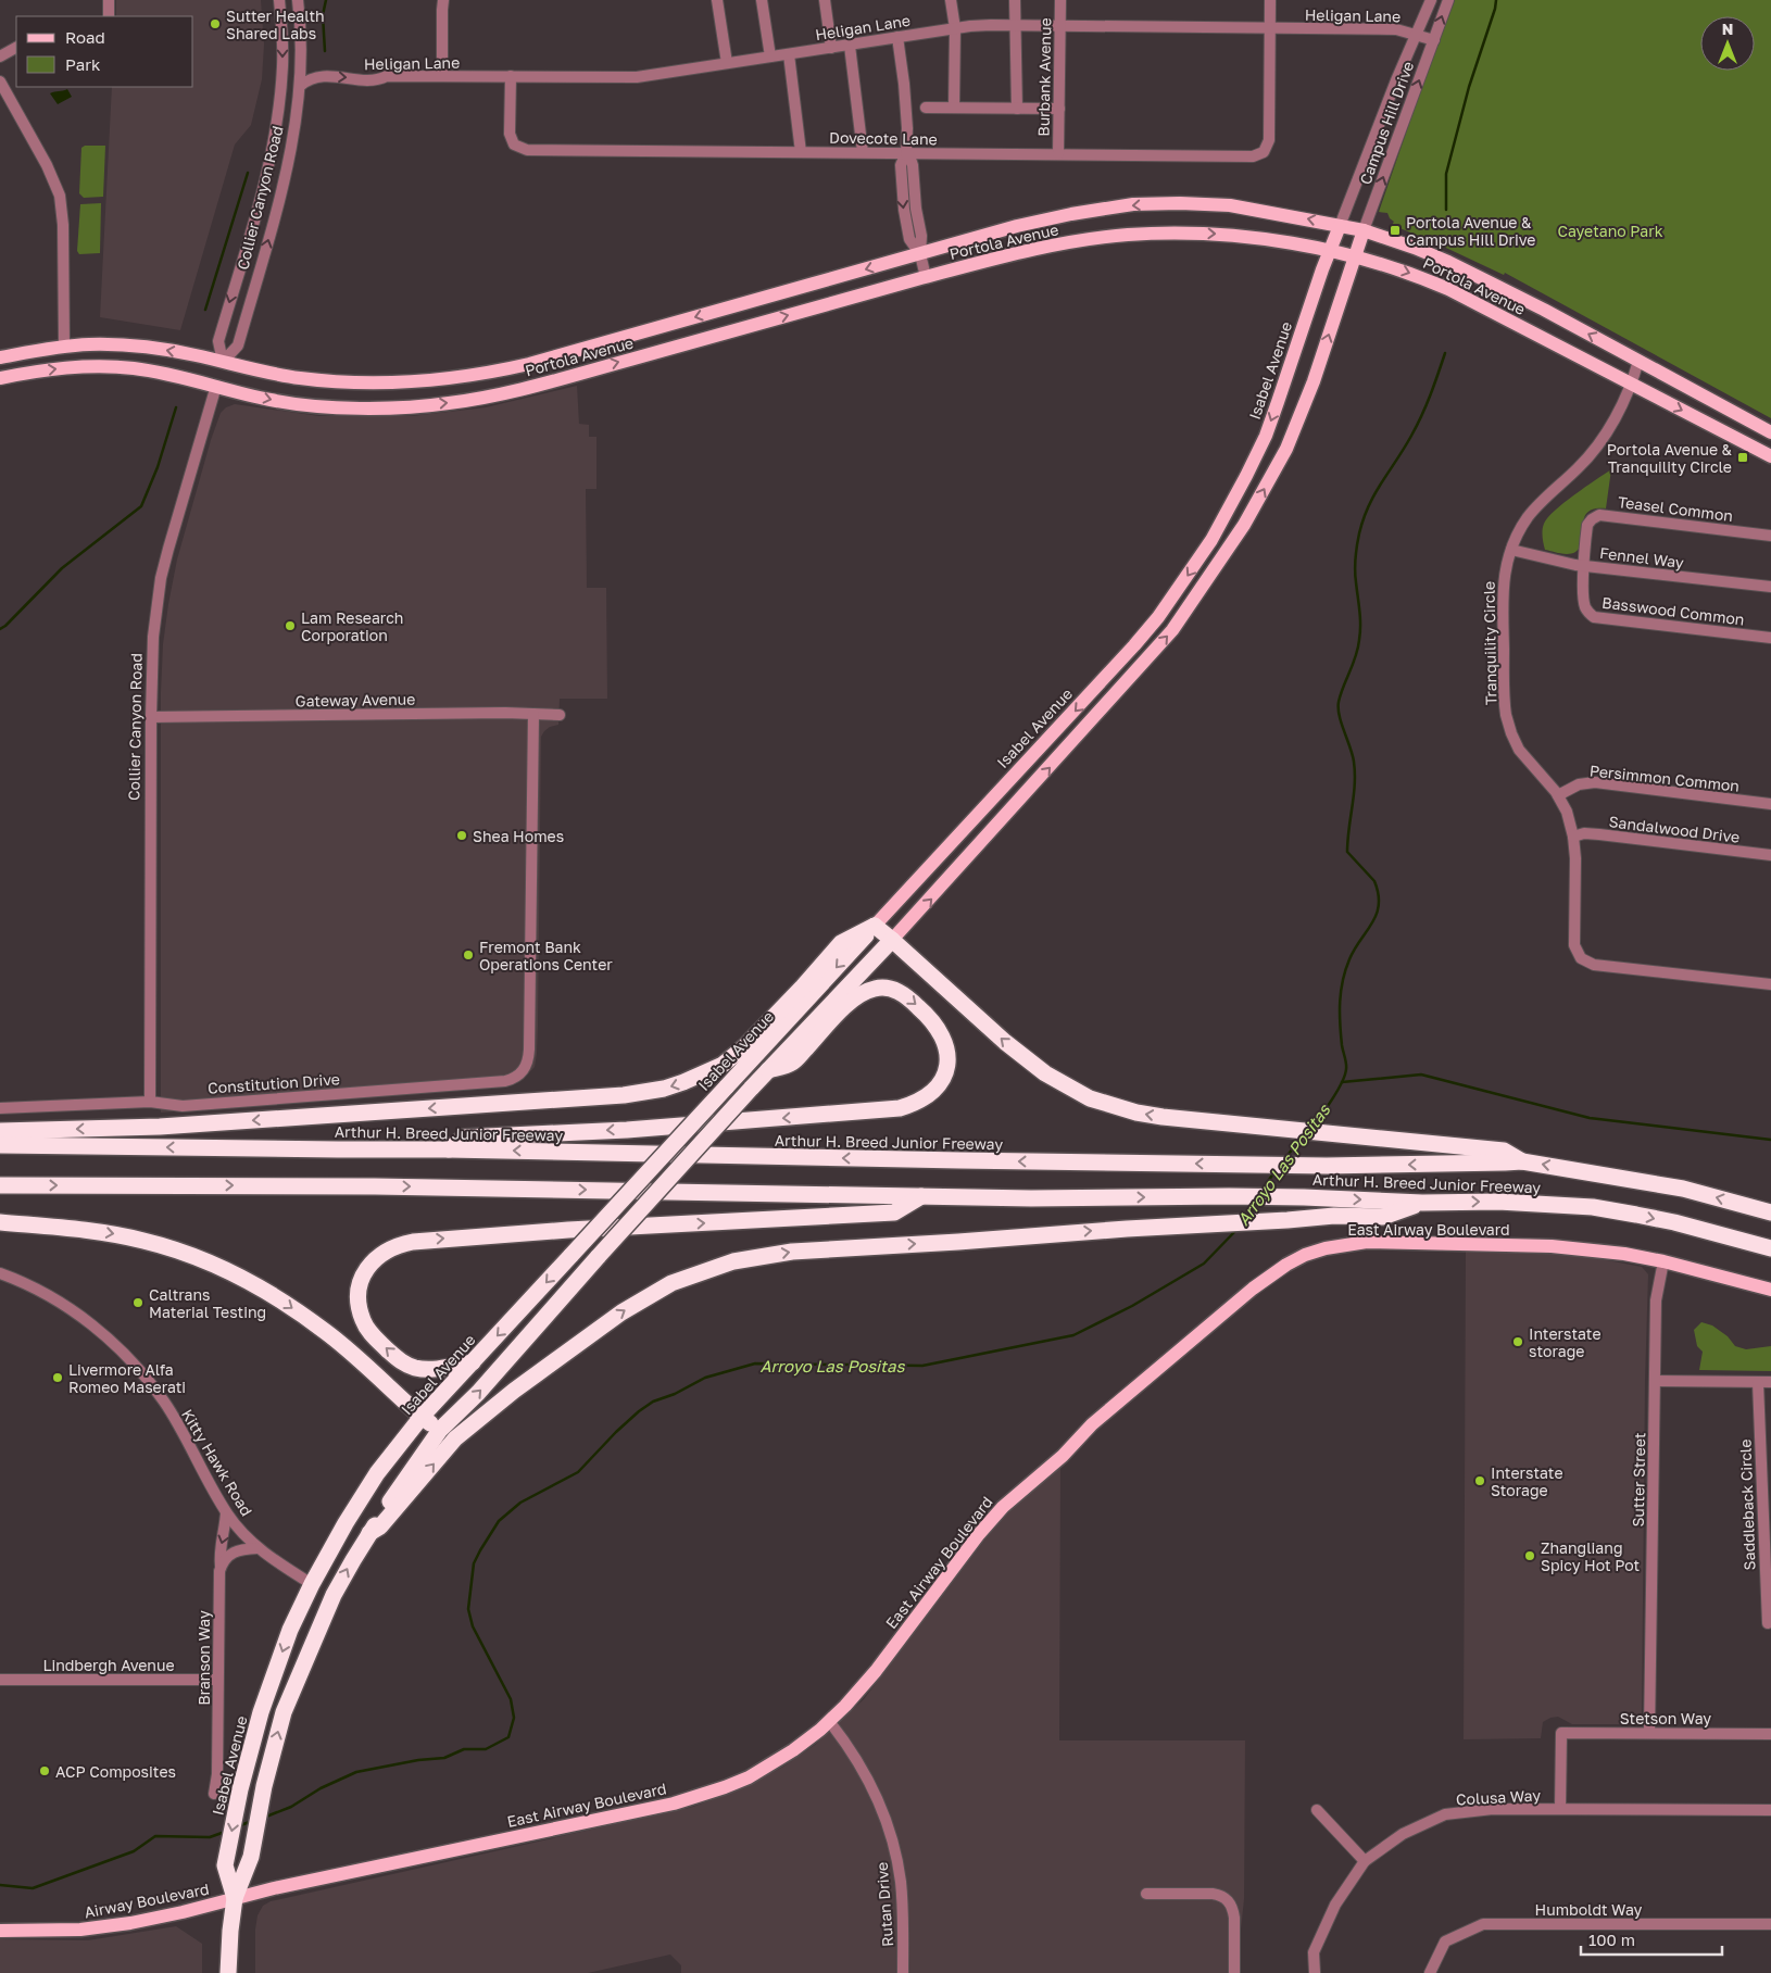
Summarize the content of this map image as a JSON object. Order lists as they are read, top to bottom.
{
  "streets": {
    "highway": ["Isabel Avenue", "Arthur H. Breed Junior Freeway"],
    "main road": [
      "Campus Hill Drive",
      "Collier Canyon Road",
      "Portola Avenue",
      "East Airway Boulevard",
      "Airway Boulevard"
    ],
    "street": [
      "Heligan Lane",
      "Burbank Avenue",
      "Dovecote Lane",
      "Teasel Common",
      "Fennel Way",
      "Basswood Common",
      "Tranquility Circle",
      "Gateway Avenue",
      "Persimmon Common",
      "Sandalwood Drive",
      "Constitution Drive",
      "Kitty Hawk Road",
      "Sutter Street",
      "Saddleback Circle",
      "Branson Way",
      "Lindbergh Avenue",
      "Stetson Way",
      "Colusa Way",
      "Rutan Drive",
      "Humboldt Way"
    ]
  },
  "crossings": [
    ["Heligan Lane", "Burbank Avenue"],
    ["Heligan Lane", "Campus Hill Drive"],
    ["Heligan Lane", "Dovecote Lane"],
    ["Heligan Lane", "Collier Canyon Road"],
    ["Burbank Avenue", "Dovecote Lane"],
    ["Campus Hill Drive", "Portola Avenue"],
    ["Campus Hill Drive", "Isabel Avenue"],
    ["Collier Canyon Road", "Portola Avenue"],
    ["Collier Canyon Road", "Gateway Avenue"],
    ["Collier Canyon Road", "Constitution Drive"],
    ["Portola Avenue", "Isabel Avenue"],
    ["Portola Avenue", "Tranquility Circle"],
    ["Isabel Avenue", "East Airway Boulevard"],
    ["Isabel Avenue", "Kitty Hawk Road"],
    ["Isabel Avenue", "Airway Boulevard"],
    ["Teasel Common", "Fennel Way"],
    ["Teasel Common", "Basswood Common"],
    ["Fennel Way", "Basswood Common"],
    ["Fennel Way", "Tranquility Circle"],
    ["Tranquility Circle", "Persimmon Common"],
    ["Tranquility Circle", "Sandalwood Drive"],
    ["Gateway Avenue", "Constitution Drive"],
    ["East Airway Boulevard", "Sutter Street"],
    ["East Airway Boulevard", "Airway Boulevard"],
    ["East Airway Boulevard", "Rutan Drive"],
    ["Kitty Hawk Road", "Branson Way"],
    ["Sutter Street", "Stetson Way"],
    ["Branson Way", "Lindbergh Avenue"],
    ["Stetson Way", "Colusa Way"]
  ],
  "water": ["Arroyo Las Positas"],
  "parks": ["Cayetano Park"],
  "places": {
    "other": [
      "Sutter Health Shared Labs",
      "Lam Research Corporation",
      "Shea Homes",
      "Fremont Bank Operations Center",
      "Caltrans Material Testing",
      "Interstate storage",
      "Livermore Alfa Romeo Maserati",
      "Interstate Storage",
      "Zhangliang Spicy Hot Pot",
      "ACP Composites"
    ],
    "transit": ["Portola Avenue & Campus Hill Drive", "Portola Avenue & Tranquility Circle"]
  },
  "legend": ["Road", "Park"],
  "scale_bar": "100 m",
  "north": "top"
}
